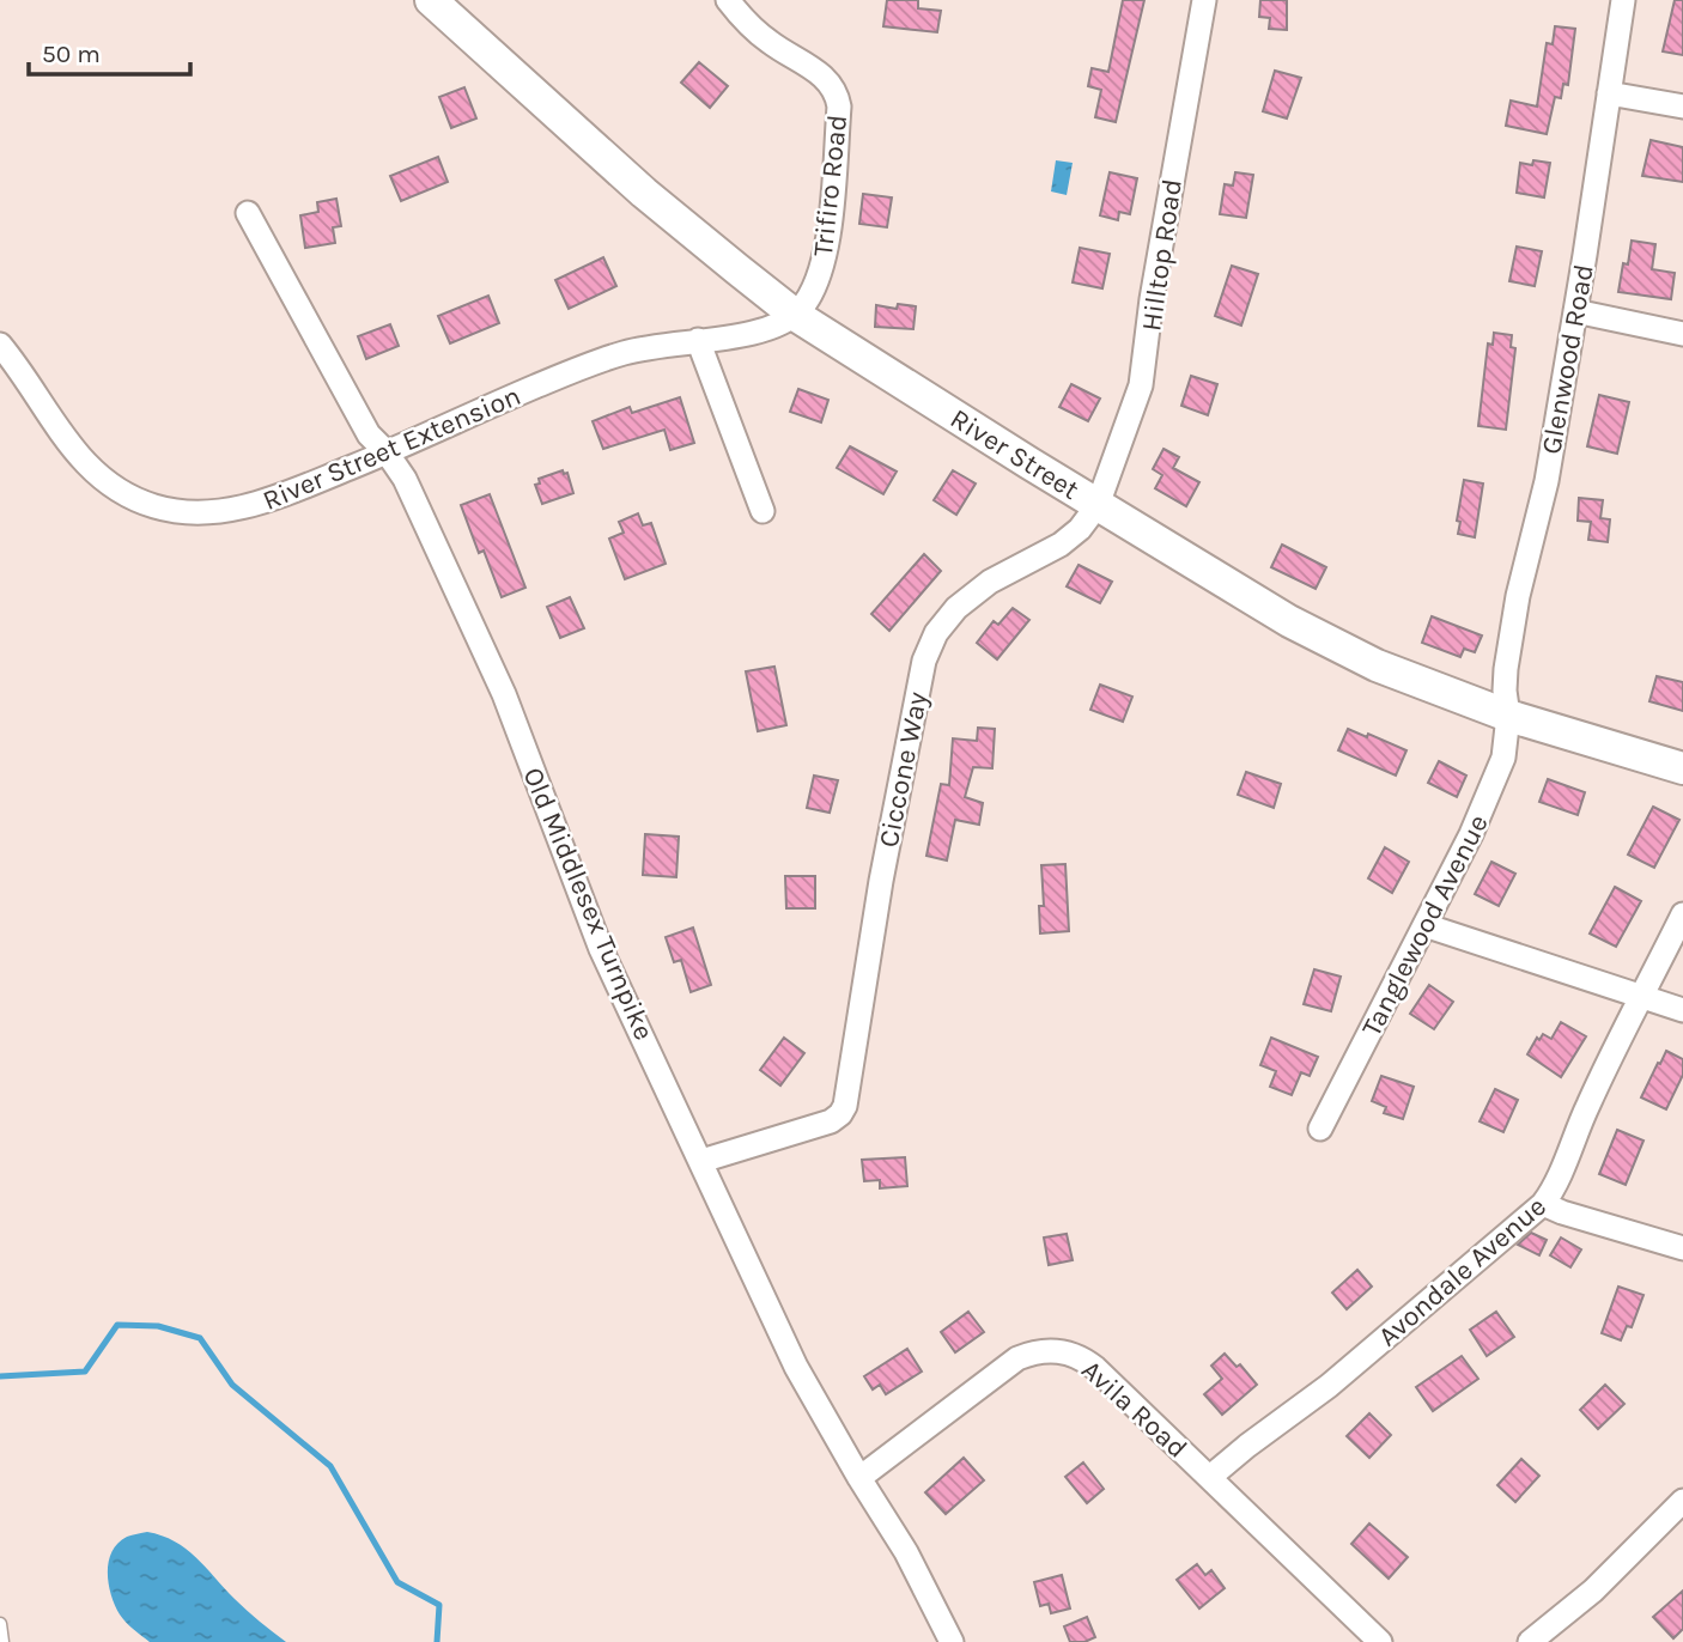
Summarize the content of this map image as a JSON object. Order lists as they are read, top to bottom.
{
  "streets": {
    "main road": ["River Street"],
    "street": [
      "Trifiro Road",
      "Hilltop Road",
      "Glenwood Road",
      "River Street Extension",
      "Ciccone Way",
      "Old Middlesex Turnpike",
      "Tanglewood Avenue",
      "Avondale Avenue",
      "Avila Road"
    ]
  },
  "crossings": [
    ["Trifiro Road", "River Street Extension"],
    ["Trifiro Road", "River Street"],
    ["Hilltop Road", "River Street"],
    ["Hilltop Road", "Ciccone Way"],
    ["Glenwood Road", "River Street"],
    ["Glenwood Road", "Tanglewood Avenue"],
    ["River Street Extension", "River Street"],
    ["River Street Extension", "Old Middlesex Turnpike"],
    ["River Street", "Ciccone Way"],
    ["River Street", "Tanglewood Avenue"],
    ["Ciccone Way", "Old Middlesex Turnpike"],
    ["Old Middlesex Turnpike", "Avila Road"],
    ["Avondale Avenue", "Avila Road"]
  ],
  "scale_bar": "50 m"
}
